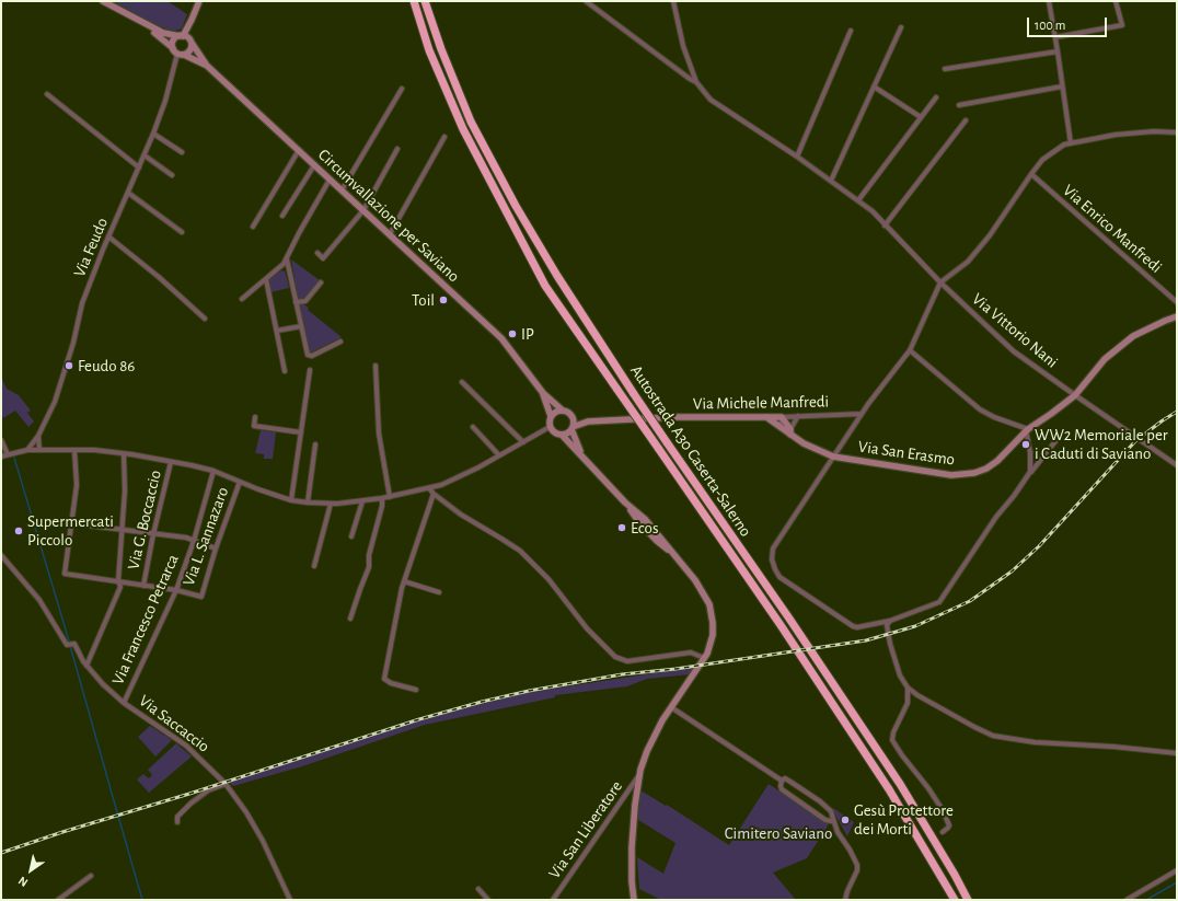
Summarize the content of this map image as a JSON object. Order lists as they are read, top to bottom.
{
  "streets": {
    "highway": ["Autostrada A30 Caserta-Salerno"],
    "main road": ["Circumvallazione per Saviano", "Via Michele Manfredi", "Via San Erasmo"],
    "street": [
      "Via Enrico Manfredi",
      "Via Feudo",
      "Via Vittorio Nani",
      "Via G. Boccaccio",
      "Via L. Sannazaro",
      "Via Francesco Petrarca",
      "Via Saccaccio",
      "Via San Liberatore"
    ]
  },
  "crossings": [
    ["Circumvallazione per Saviano", "Via Feudo"],
    ["Via Vittorio Nani", "Via San Erasmo"],
    ["Via Michele Manfredi", "Via San Erasmo"],
    ["Via G. Boccaccio", "Via L. Sannazaro"],
    ["Via L. Sannazaro", "Via Francesco Petrarca"],
    ["Via Francesco Petrarca", "Via Saccaccio"]
  ],
  "parks": ["Cimitero Saviano"],
  "places": [
    "Toil",
    "IP",
    "Feudo 86",
    "WW2 Memoriale per i Caduti di Saviano",
    "Ecos",
    "Supermercati Piccolo",
    "Gesù Protettore dei Morti"
  ],
  "scale_bar": "100 m",
  "north": "bottom left"
}
